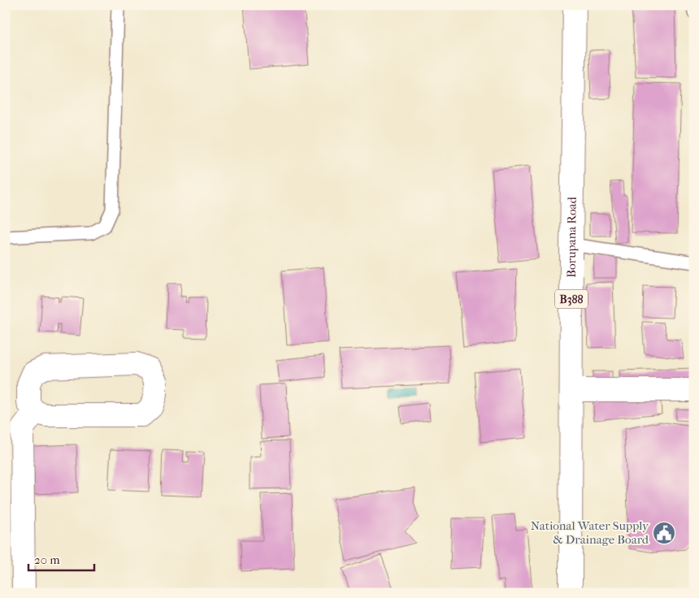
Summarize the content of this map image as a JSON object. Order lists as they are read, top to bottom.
{
  "streets": {
    "street": ["Borupana Road", "B388"]
  },
  "places": {
    "public building": ["National Water Supply & Drainage Board"]
  },
  "scale_bar": "20 m"
}
